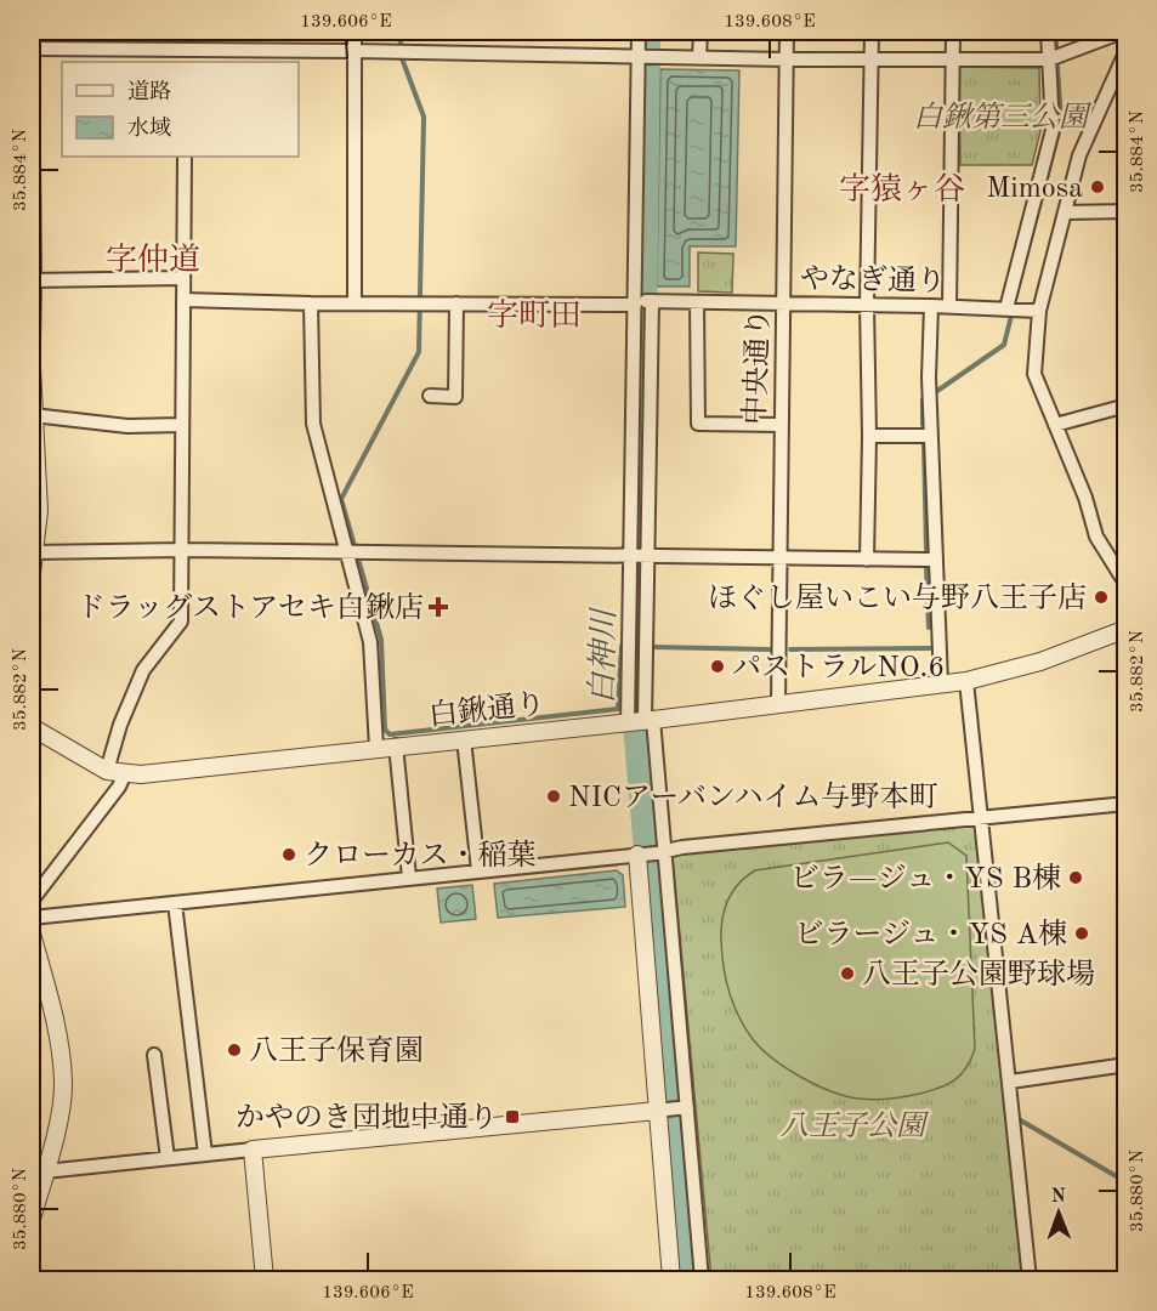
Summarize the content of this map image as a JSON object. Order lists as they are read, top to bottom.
{
  "streets": {
    "street": ["やなぎ通り", "中央通り", "白鍬通り"]
  },
  "crossings": [
    ["やなぎ通り", "中央通り"],
    ["中央通り", "白鍬通り"]
  ],
  "districts": ["字猿ヶ谷", "字仲道", "字町田"],
  "water": ["白神川"],
  "parks": ["白鍬第三公園", "八王子公園"],
  "places": {
    "other": [
      "Mimosa",
      "ほぐし屋いこい与野八王子店",
      "パストラルNO.6",
      "NICアーバンハイム与野本町",
      "クローカス・稲葉",
      "ビラ―ジュ・YS B棟",
      "ビラージュ・YS A棟",
      "八王子公園野球場",
      "八王子保育園"
    ],
    "health": ["ドラッグストアセキ白鍬店"],
    "transit": ["かやのき団地中通り"]
  },
  "legend": ["道路", "水域"],
  "north": "top",
  "coordinates": [
    "139.606°E",
    "139.608°E",
    "35.884°N",
    "35.882°N",
    "35.880°N"
  ]
}
